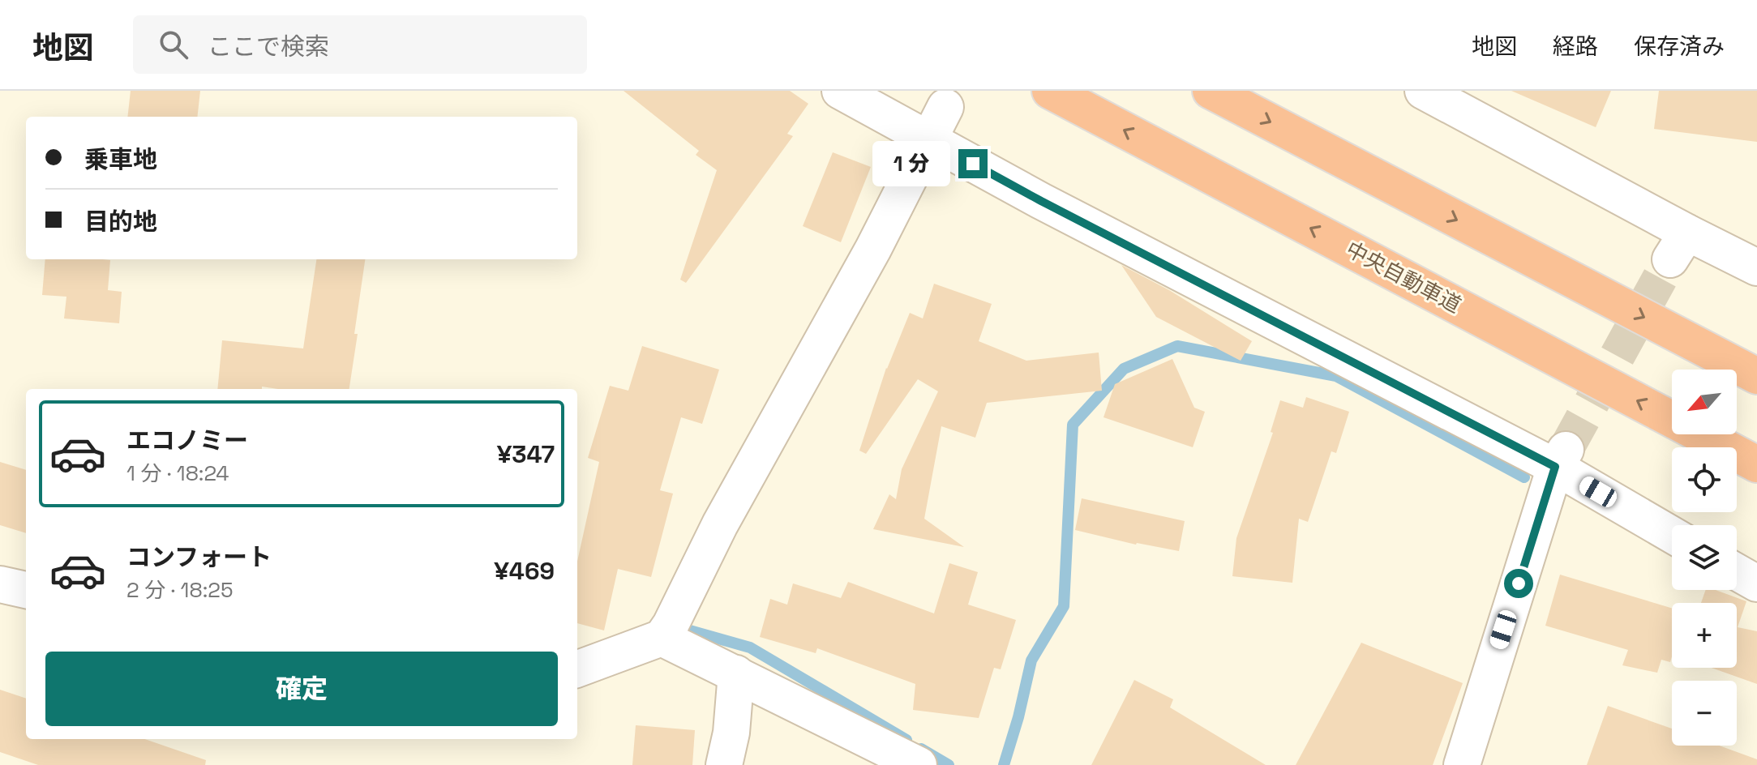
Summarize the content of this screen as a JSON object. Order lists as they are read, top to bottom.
{
  "streets": {
    "highway": ["中央自動車道"]
  },
  "north": "bottom left",
  "page": {
    "header": "地図",
    "search": "ここで検索",
    "nav": ["地図", "経路", "保存済み"],
    "banner": ["乗車地", "目的地"],
    "bubble": "1 分",
    "map_buttons": ["+", "−"],
    "list": [
      {
        "name": "エコノミー",
        "note": "1 分 · 18:24",
        "value": "¥347"
      },
      {
        "name": "コンフォート",
        "note": "2 分 · 18:25",
        "value": "¥469"
      }
    ],
    "buttons": "確定"
  }
}
